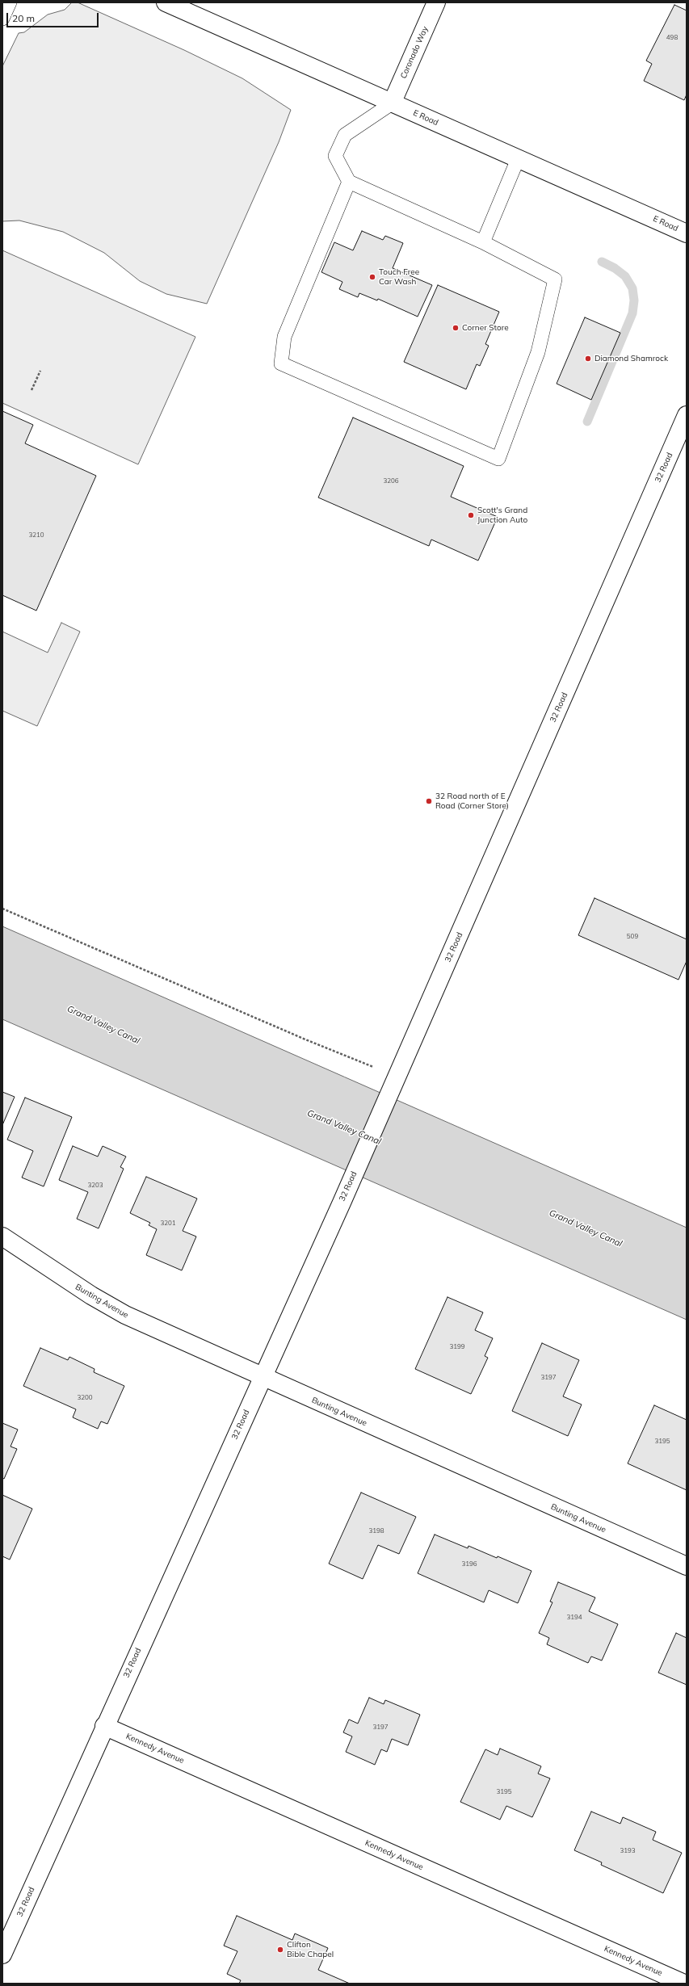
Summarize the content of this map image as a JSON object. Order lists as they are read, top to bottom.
{
  "streets": {
    "street": [
      "Coronado Way",
      "E Road",
      "32 Road",
      "Bunting Avenue",
      "Kennedy Avenue"
    ]
  },
  "crossings": [
    ["Coronado Way", "E Road"],
    ["32 Road", "Bunting Avenue"],
    ["32 Road", "Kennedy Avenue"]
  ],
  "water": ["Grand Valley Canal"],
  "places": [
    "Touch Free Car Wash",
    "Corner Store",
    "Diamond Shamrock",
    "Scott's Grand Junction Auto",
    "32 Road north of E Road (Corner Store)",
    "Clifton Bible Chapel"
  ],
  "house_numbers": [
    "498",
    "3206",
    "3210",
    "509",
    "3203",
    "3201",
    "3199",
    "3197",
    "3200",
    "3195",
    "3198",
    "3196",
    "3194",
    "3197",
    "3195",
    "3193"
  ],
  "scale_bar": "20 m"
}
